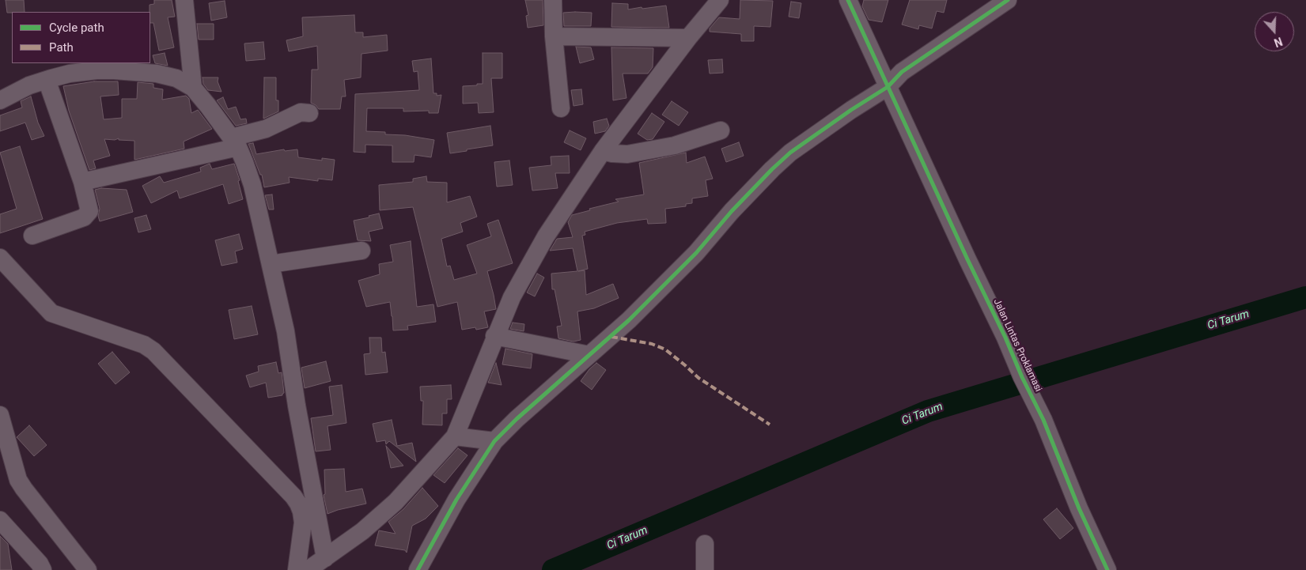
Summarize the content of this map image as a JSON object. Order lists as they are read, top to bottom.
{
  "streets": {
    "street": ["Jalan Lintas Proklamasi"]
  },
  "water": ["Ci Tarum"],
  "legend": ["Cycle path", "Path"],
  "north": "bottom"
}
